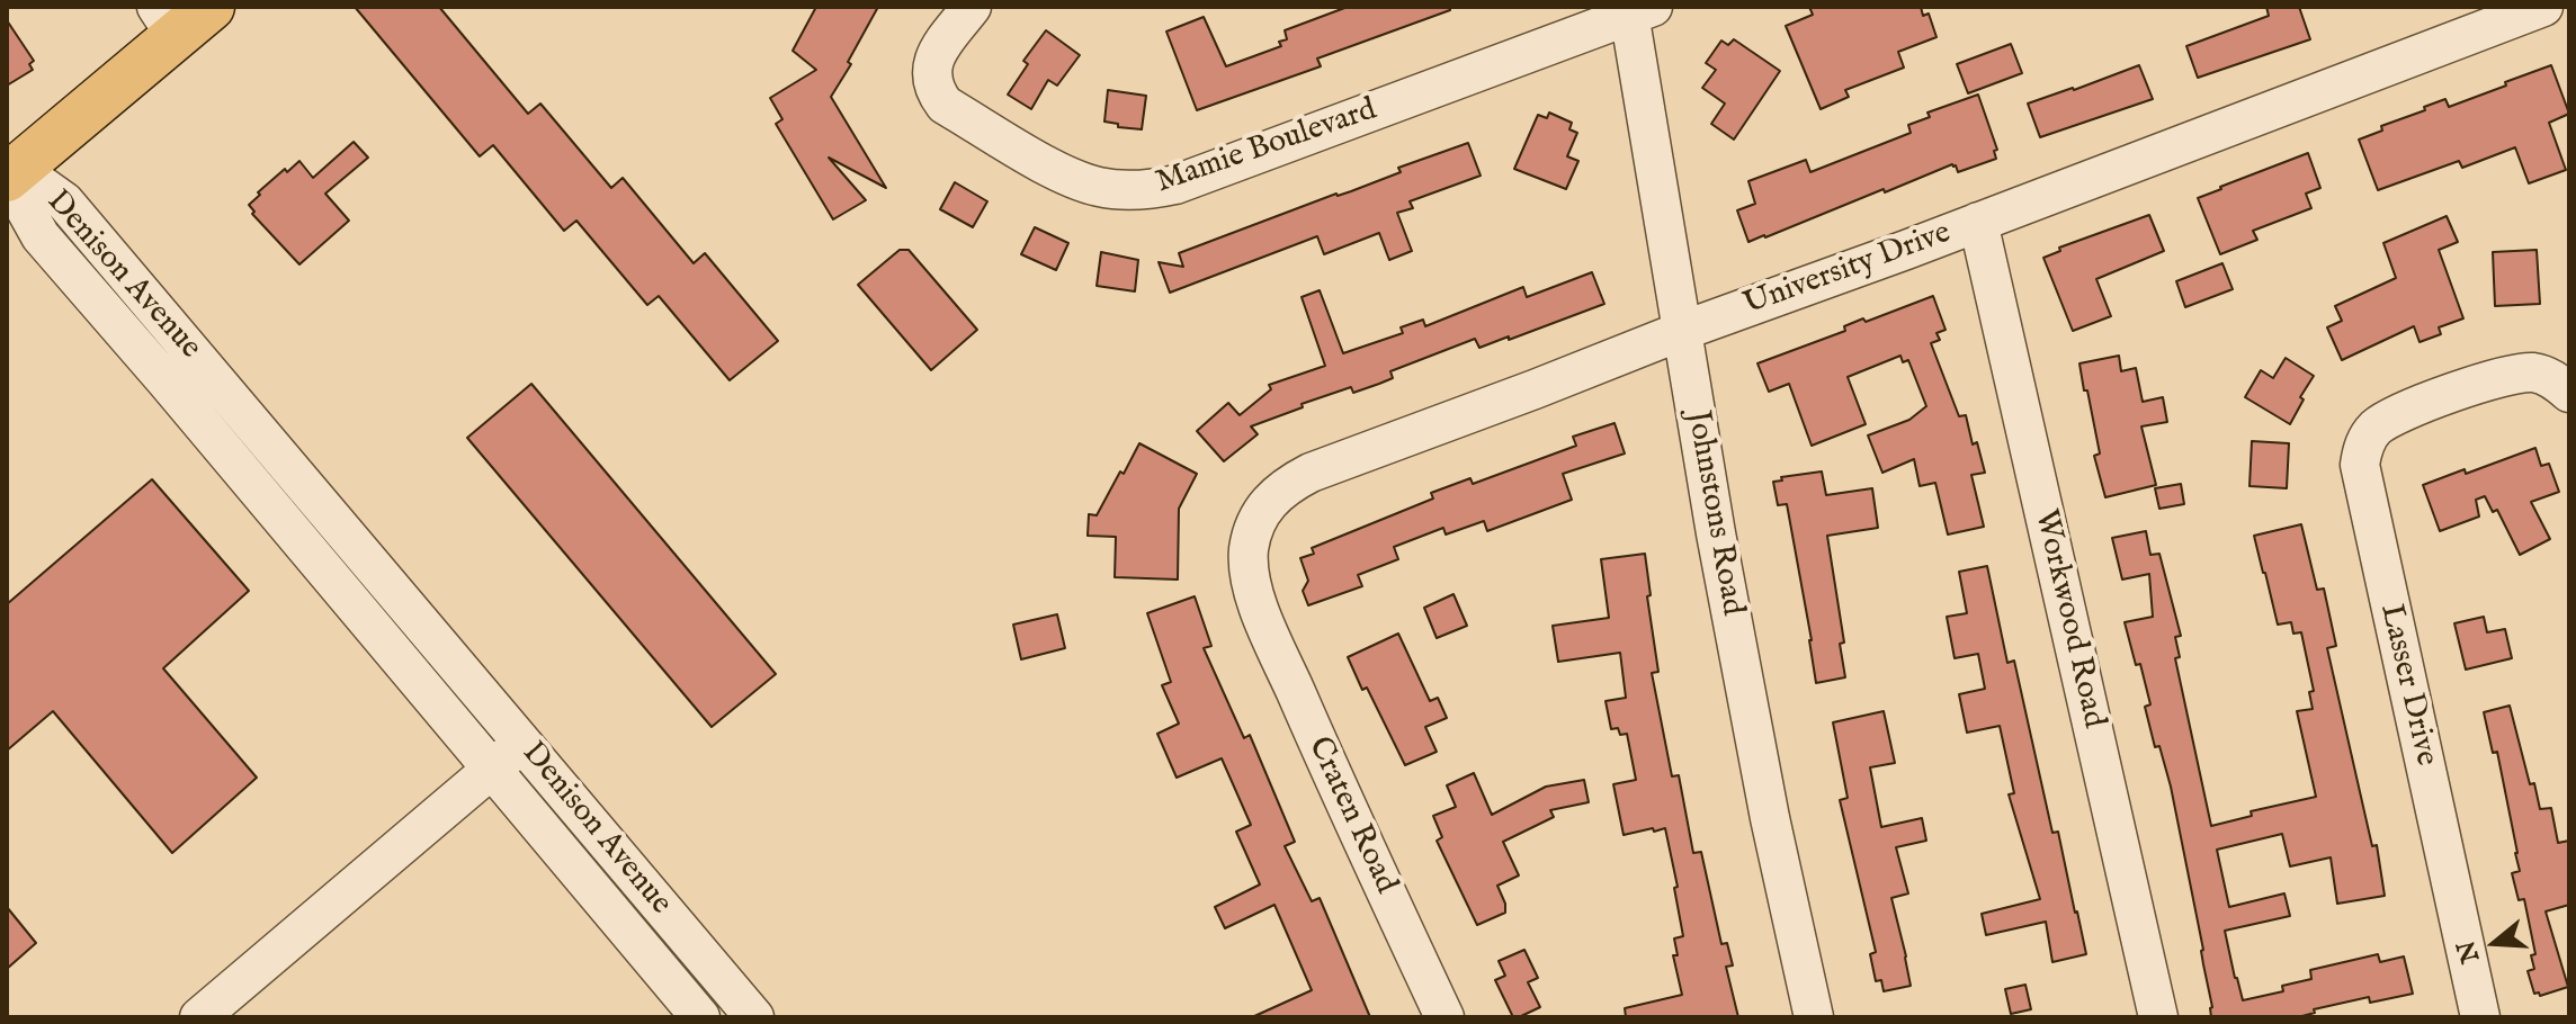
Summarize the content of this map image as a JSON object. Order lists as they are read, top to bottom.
{
  "streets": {
    "street": [
      "Mamie Boulevard",
      "University Drive",
      "Denison Avenue",
      "Johnstons Road",
      "Workwood Road",
      "Lasser Drive",
      "Craten Road"
    ]
  },
  "crossings": [
    ["Mamie Boulevard", "Johnstons Road"],
    ["University Drive", "Johnstons Road"],
    ["University Drive", "Workwood Road"],
    ["University Drive", "Craten Road"]
  ],
  "north": "left"
}
